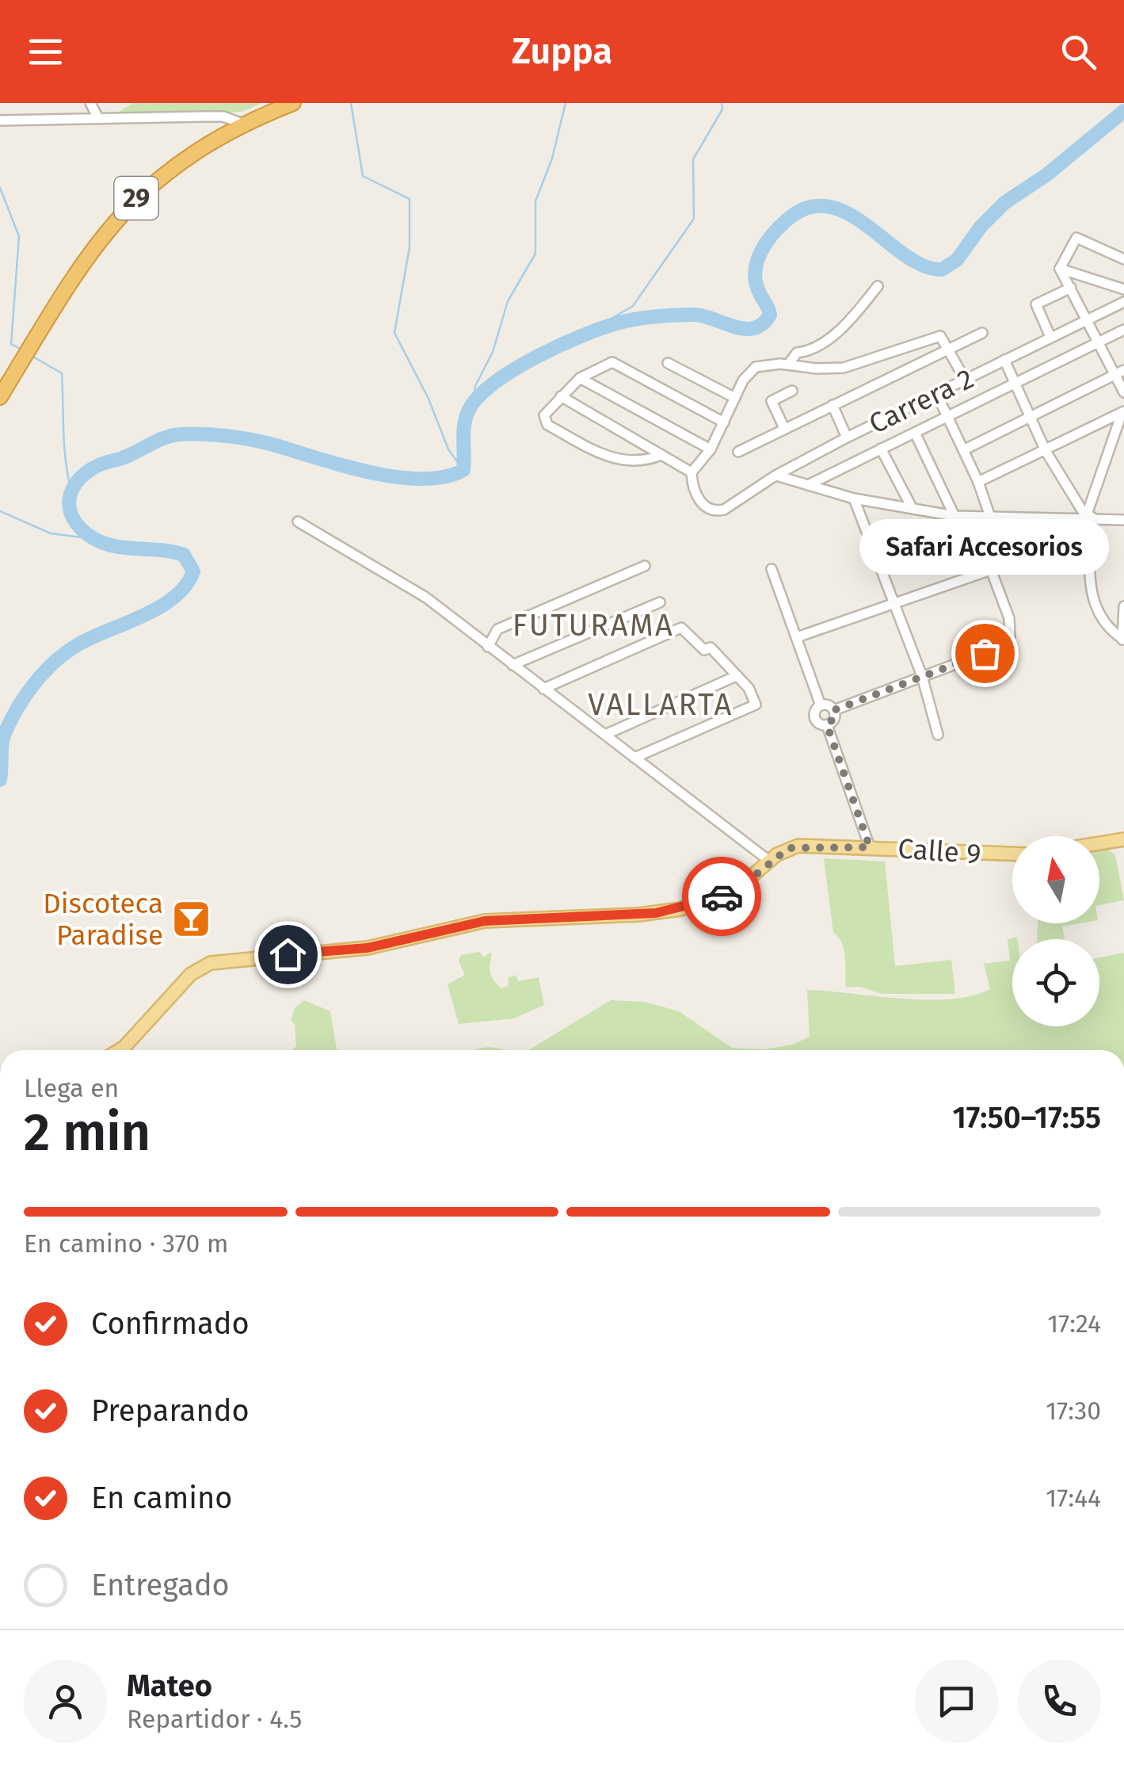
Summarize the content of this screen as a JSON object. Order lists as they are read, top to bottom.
{
  "streets": {
    "highway": ["29"],
    "main road": ["Calle 9"],
    "street": ["Carrera 2"]
  },
  "districts": ["FUTURAMA", "VALLARTA"],
  "places": {
    "other": ["Safari Accesorios"],
    "bar": ["Discoteca Paradise"]
  },
  "north": "top",
  "page": {
    "header": "Zuppa",
    "bubble": "Safari Accesorios",
    "heading": ["2 min", "Llega en", "17:50–17:55"],
    "panel": ["Mateo", "Repartidor · 4.5"],
    "bar": "En camino · 370 m",
    "list": [
      ["Confirmado", "17:24"],
      ["Preparando", "17:30"],
      ["En camino", "17:44"],
      "Entregado"
    ]
  }
}
